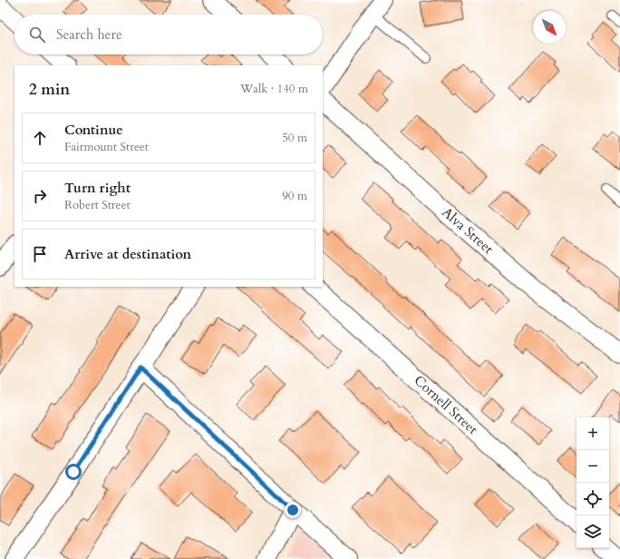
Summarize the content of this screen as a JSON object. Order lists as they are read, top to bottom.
{
  "streets": {
    "street": ["Alva Street", "Cornell Street"]
  },
  "north": "bottom right",
  "page": {
    "search": "Search here",
    "heading": ["2 min", "Walk · 140 m"],
    "list": [
      ["Continue", "Fairmount Street", "50 m"],
      ["Turn right", "Robert Street", "90 m"],
      "Arrive at destination"
    ],
    "map_buttons": ["+", "−"]
  }
}
